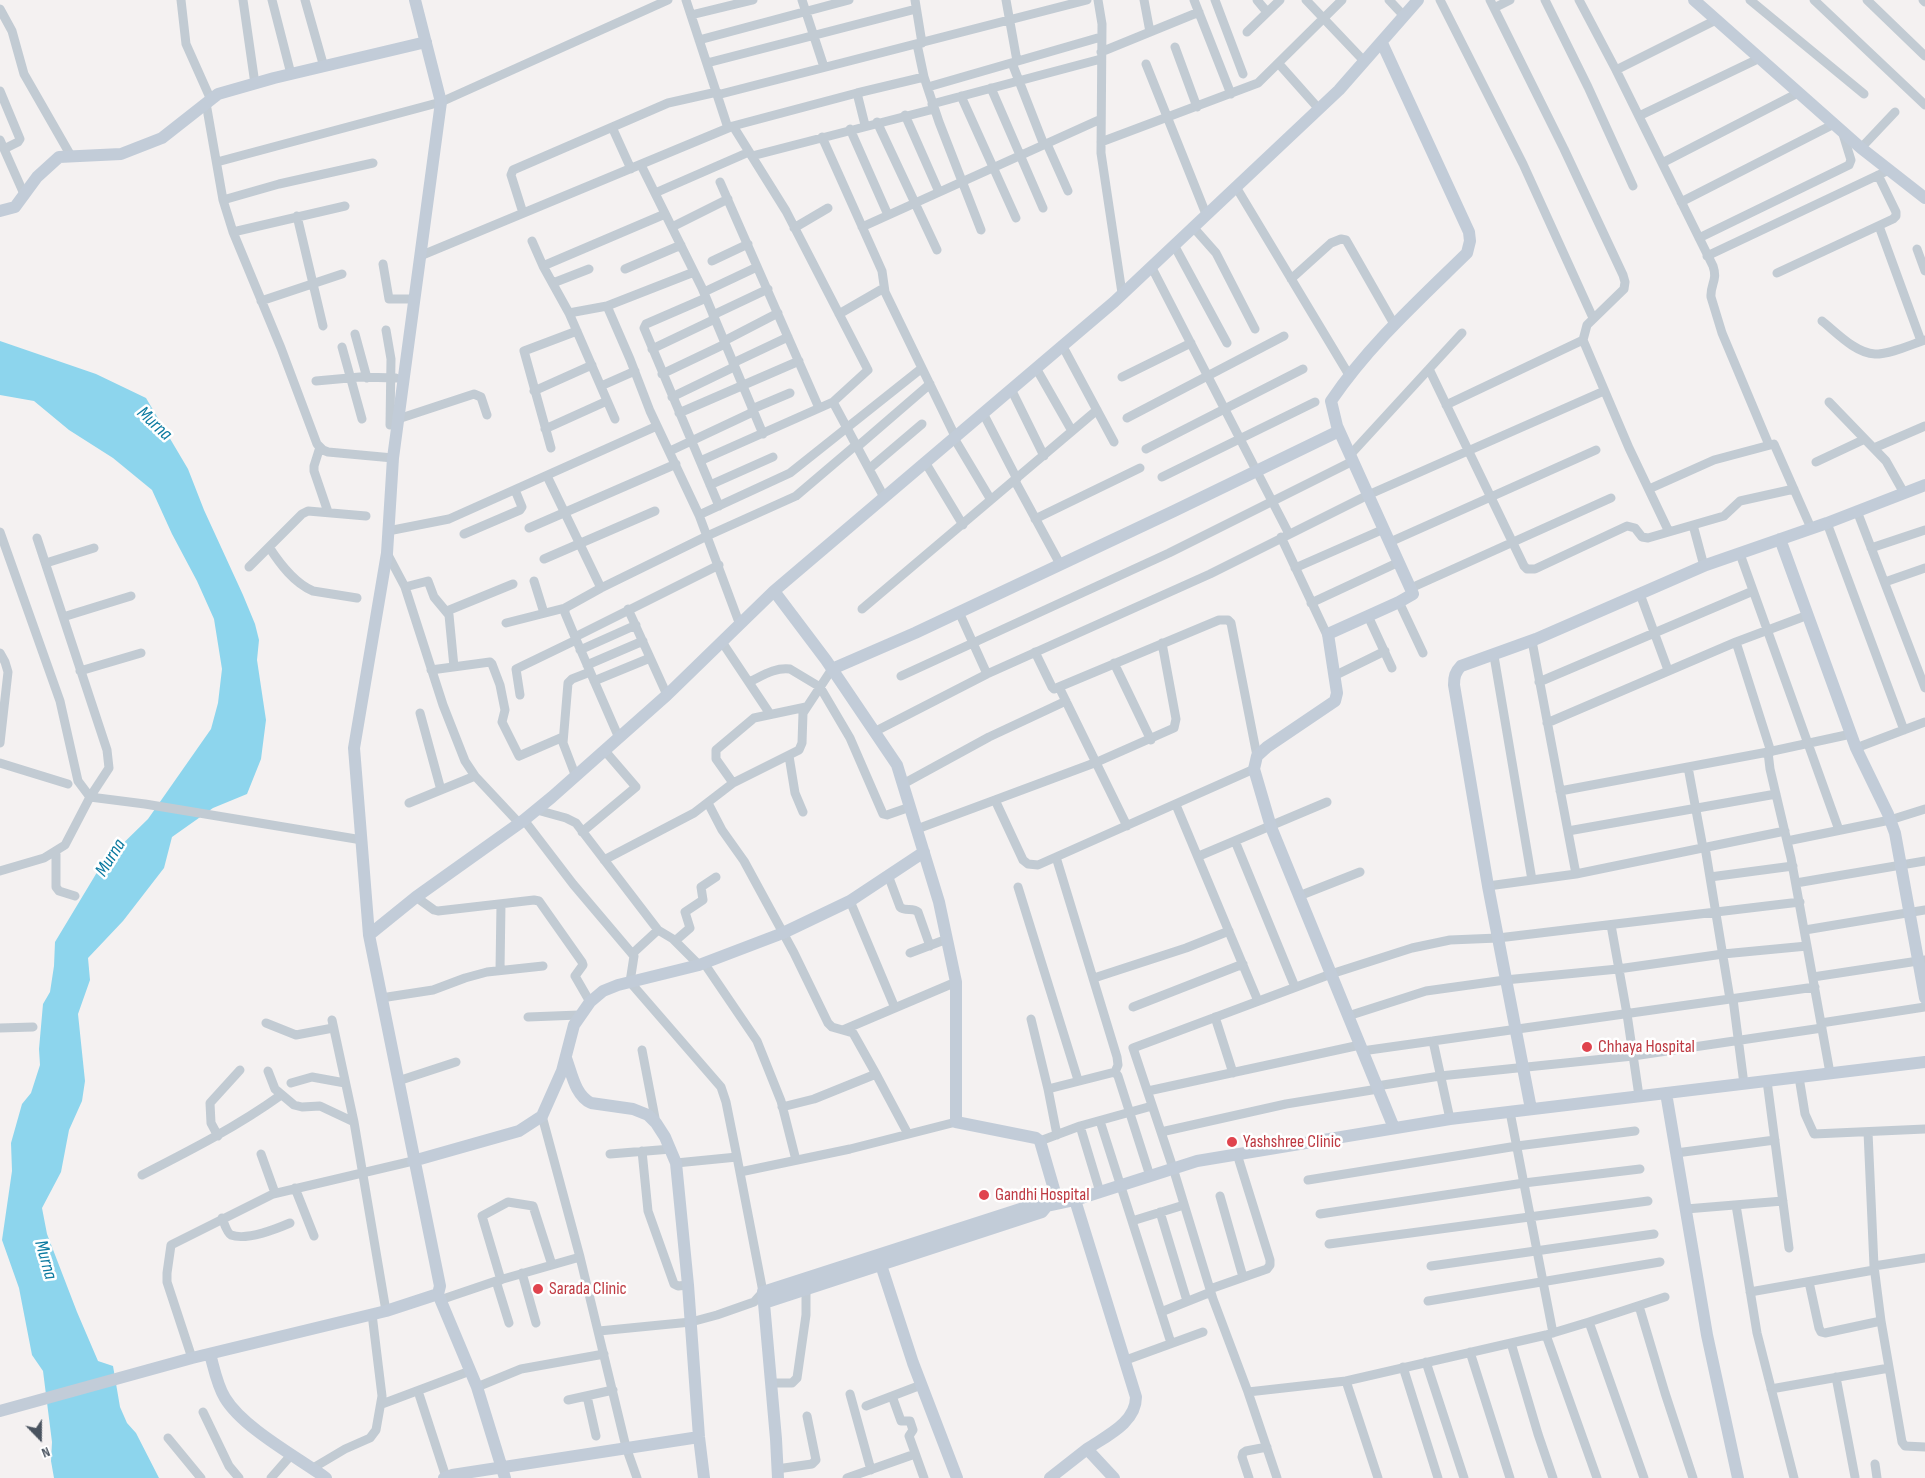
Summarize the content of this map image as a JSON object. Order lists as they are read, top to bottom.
{
  "water": ["Murna"],
  "places": [
    "Chhaya Hospital",
    "Yashshree Clinic",
    "Gandhi Hospital",
    "Sarada Clinic"
  ],
  "north": "bottom"
}
